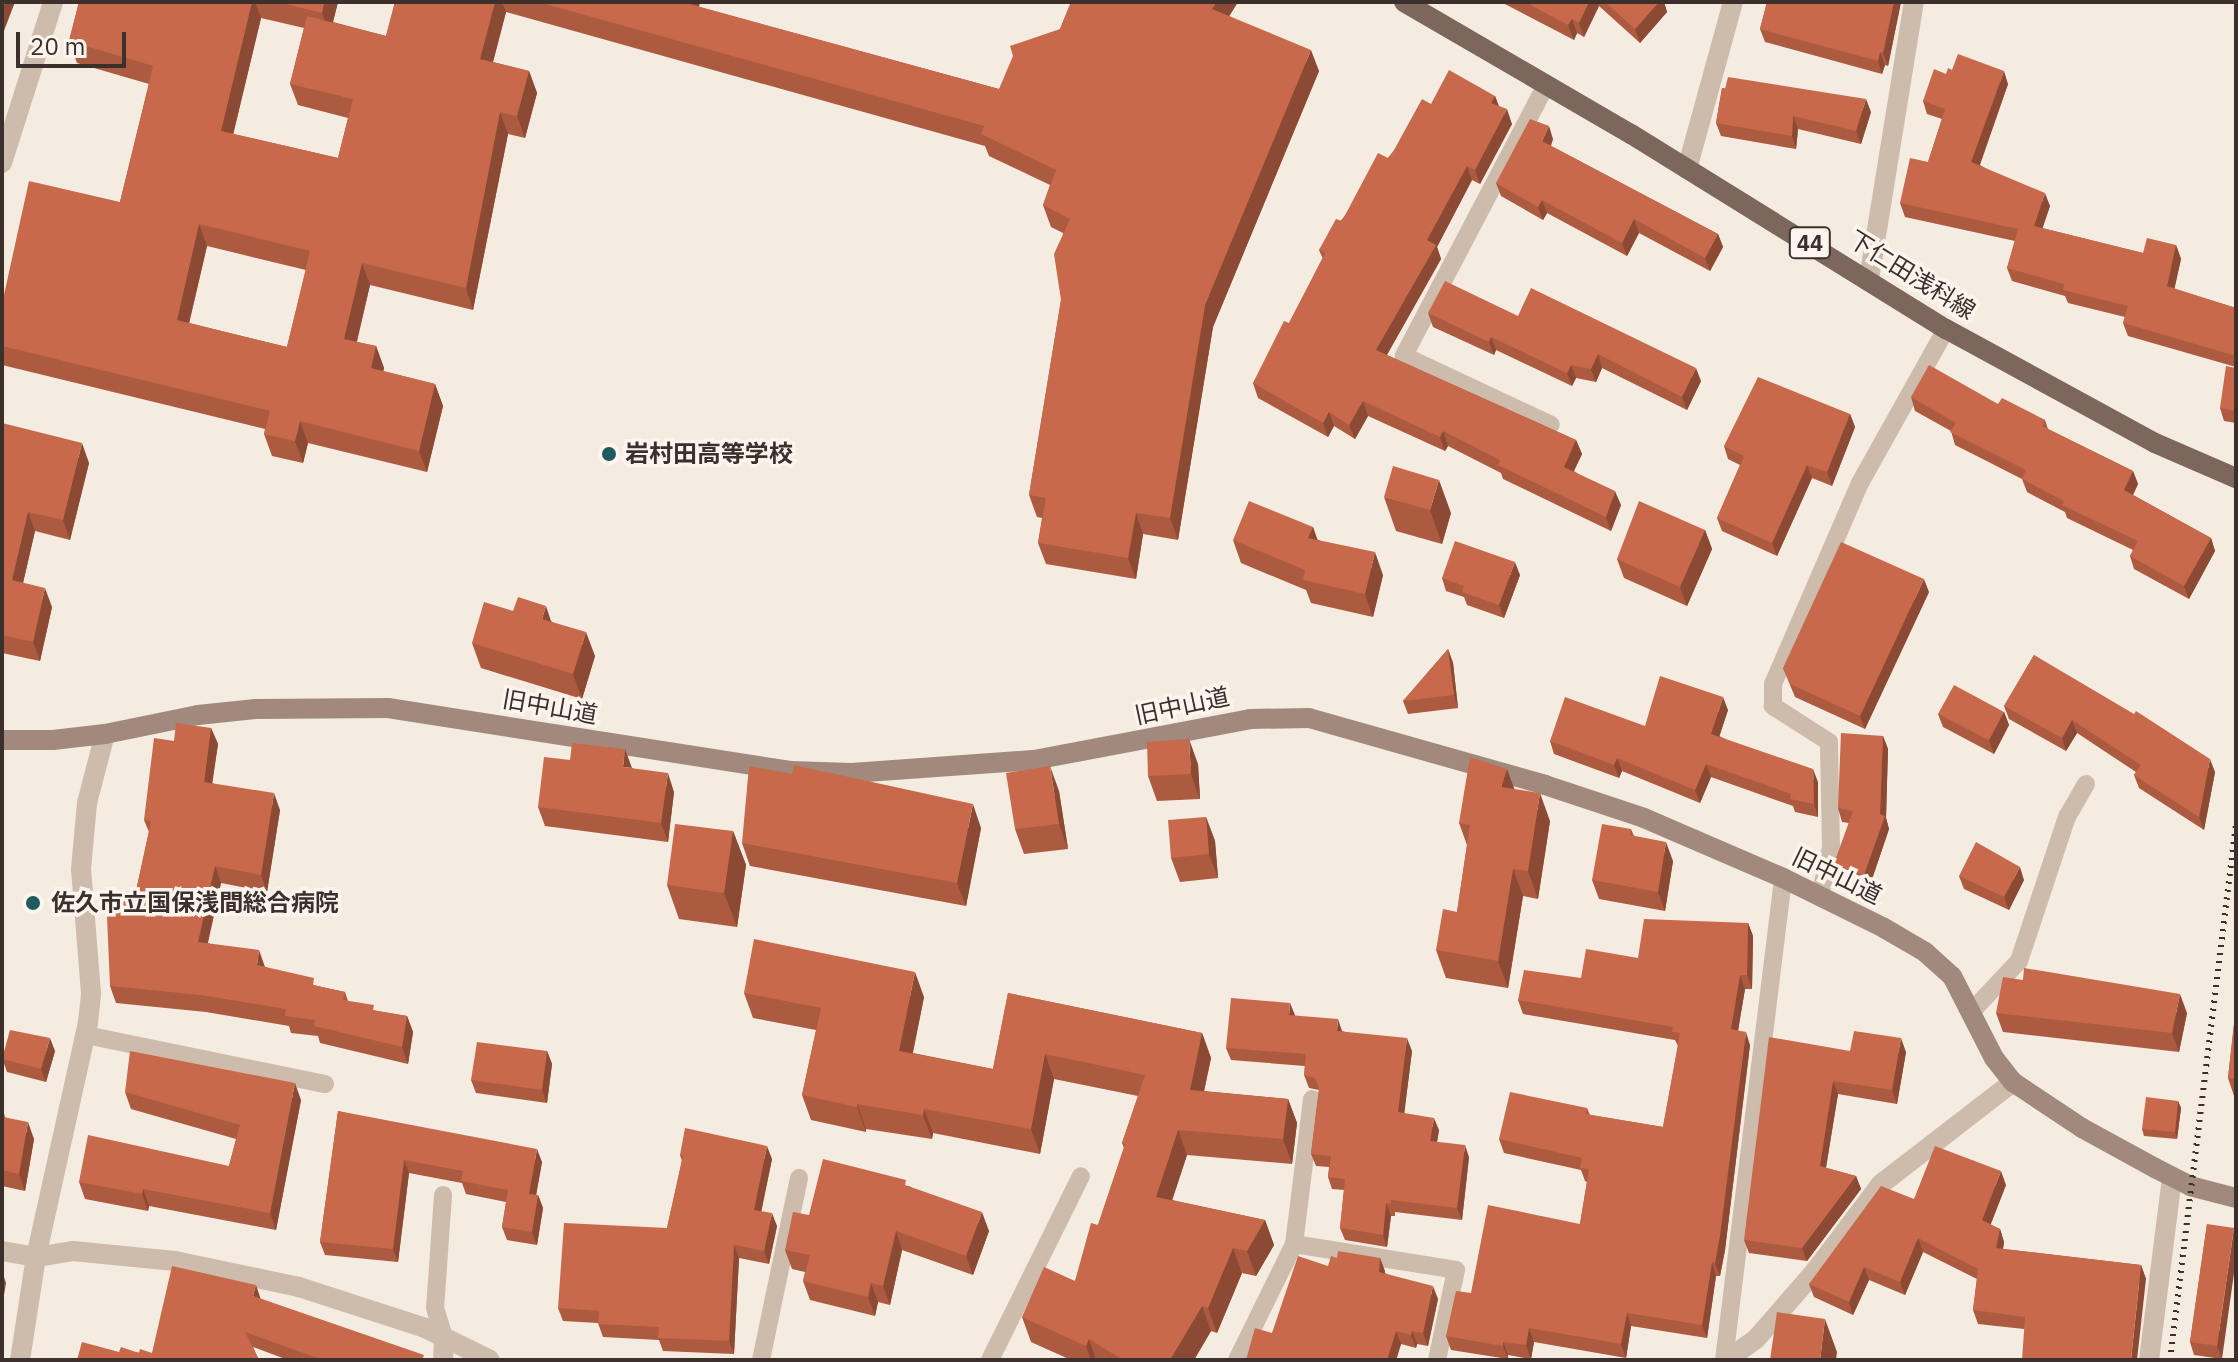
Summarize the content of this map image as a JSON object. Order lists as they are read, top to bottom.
{
  "streets": {
    "main road": ["44", "下仁田浅科線", "旧中山道"]
  },
  "places": ["岩村田高等学校", "佐久市立国保浅間総合病院"],
  "scale_bar": "20 m"
}
